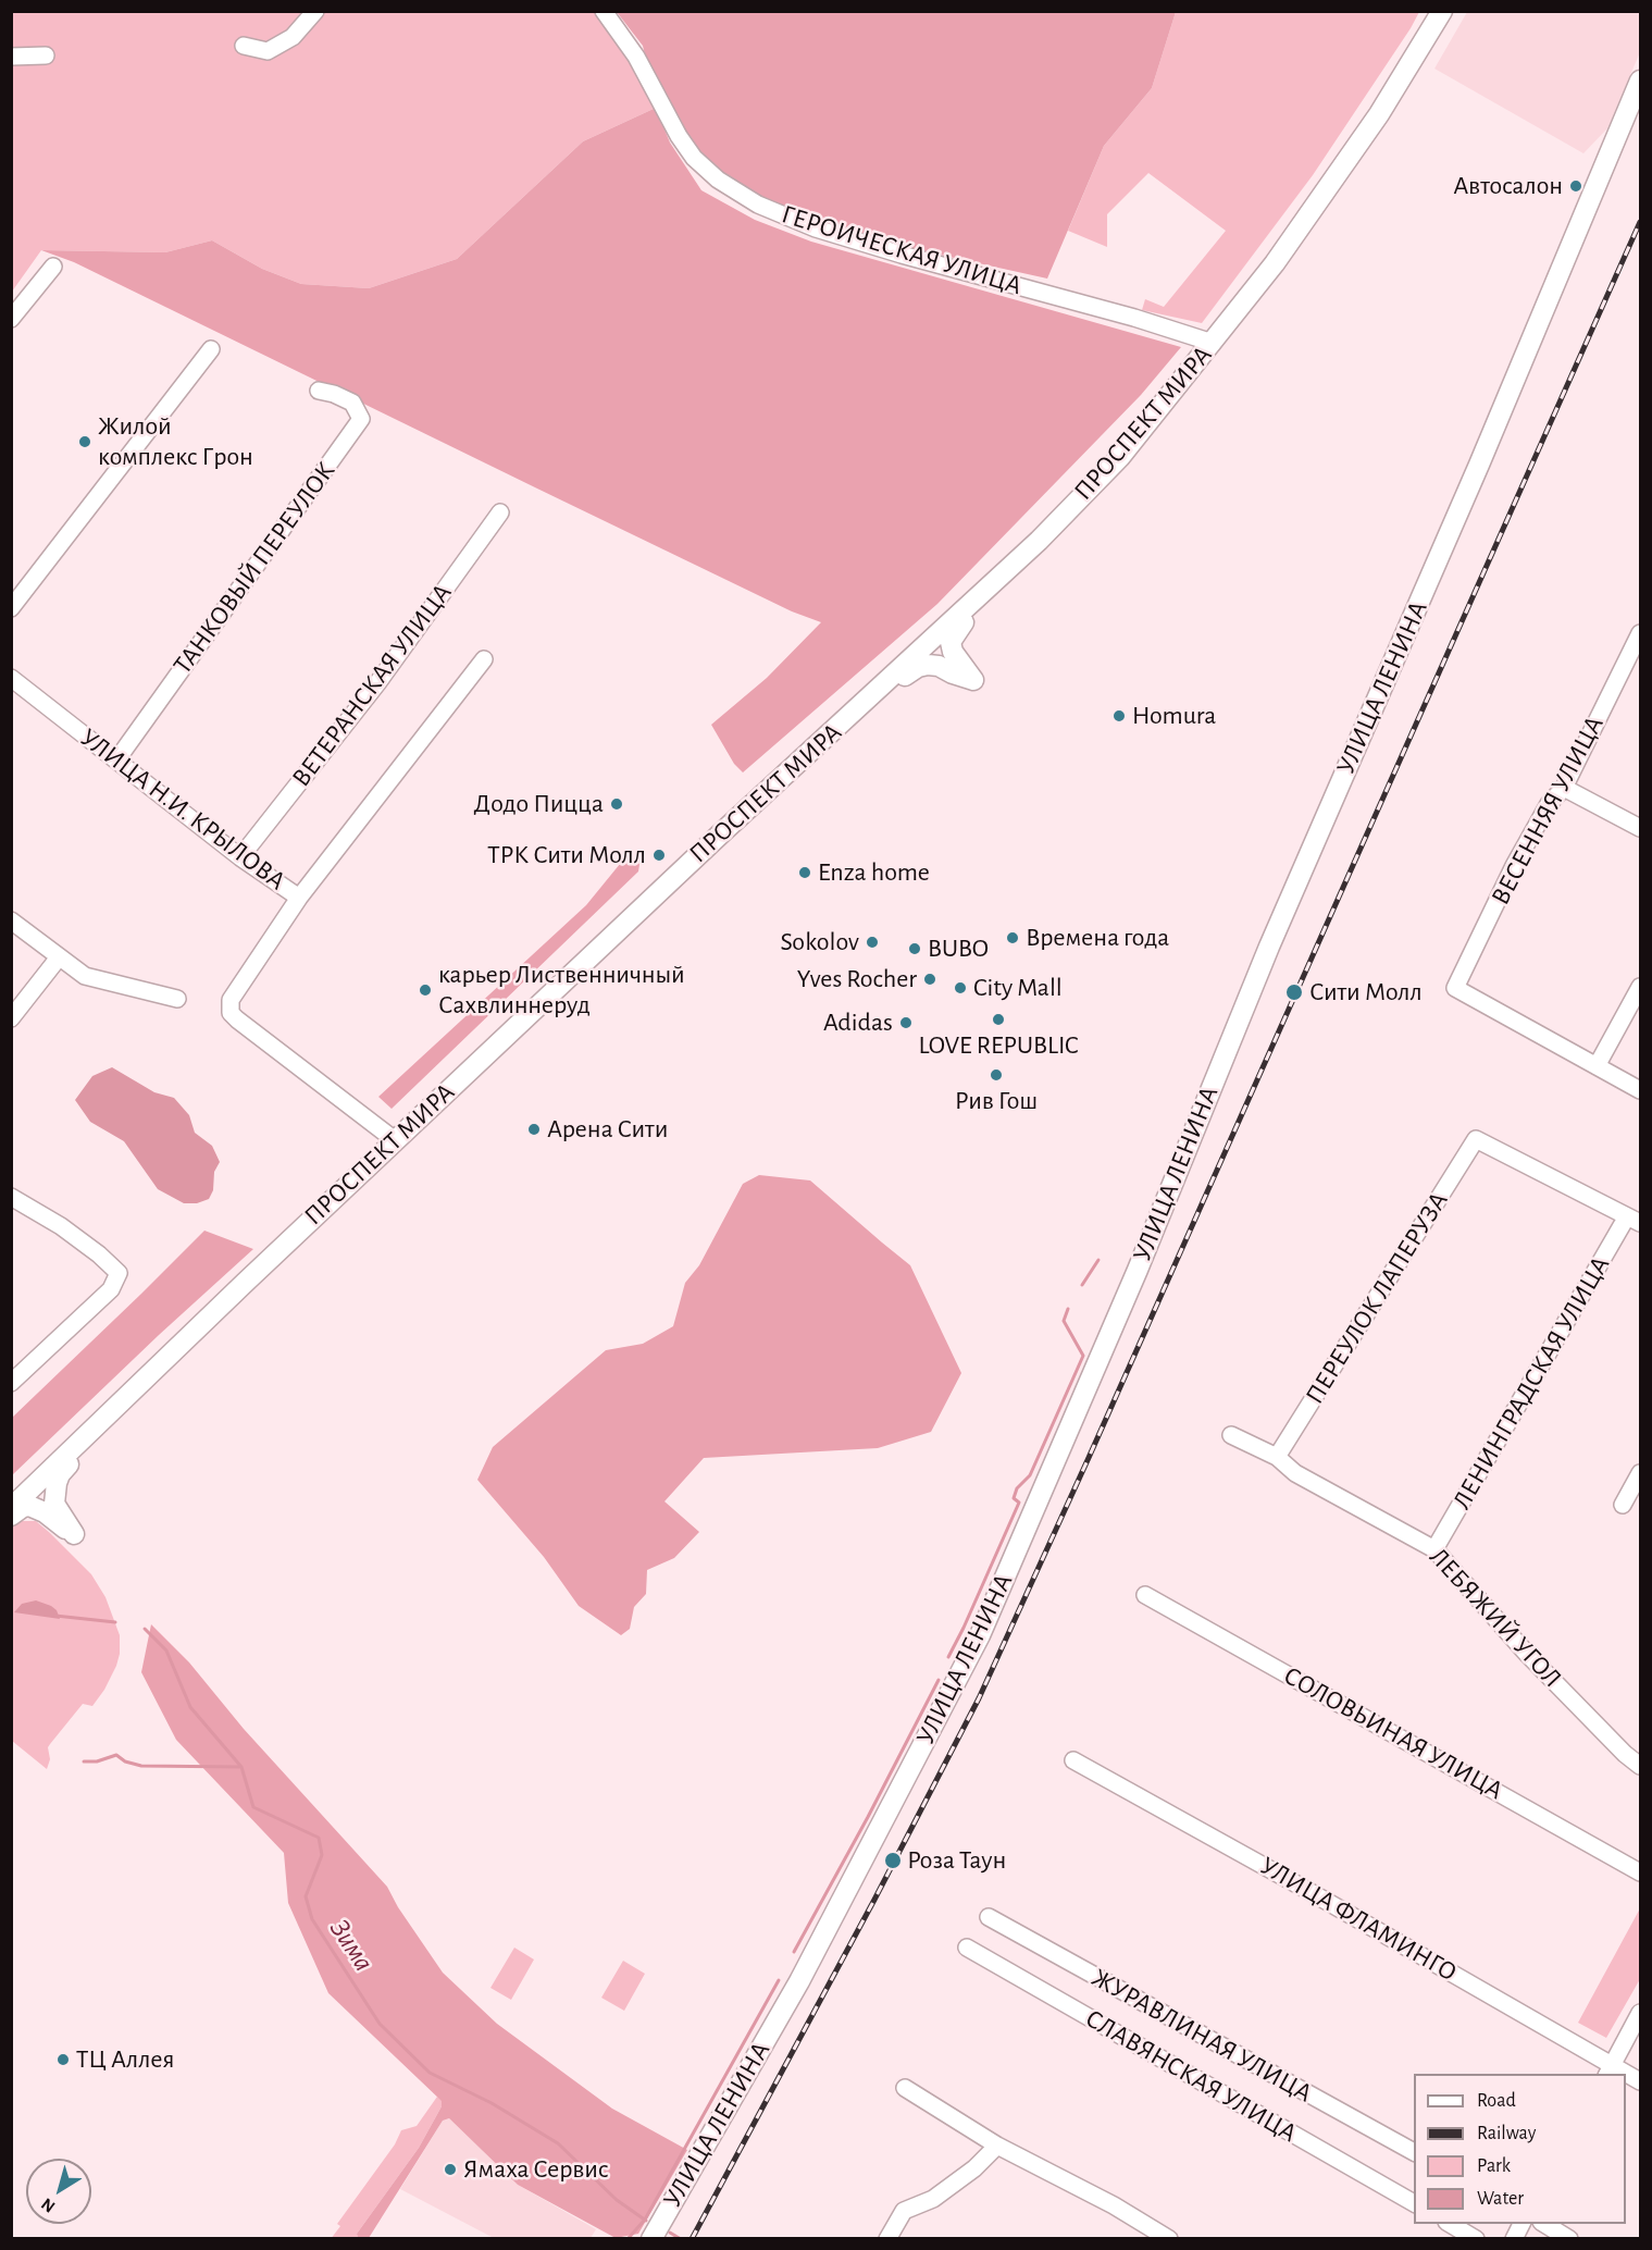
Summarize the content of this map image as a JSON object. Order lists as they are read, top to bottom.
{
  "streets": {
    "main road": ["ПРОСПЕКТ МИРА", "УЛИЦА ЛЕНИНА"],
    "street": [
      "ГЕРОИЧЕСКАЯ УЛИЦА",
      "ТАНКОВЫЙ ПЕРЕУЛОК",
      "ВЕТЕРАНСКАЯ УЛИЦА",
      "УЛИЦА Н.И. КРЫЛОВА",
      "ВЕСЕННЯЯ УЛИЦА",
      "ПЕРЕУЛОК ЛАПЕРУЗА",
      "ЛЕНИНГРАДСКАЯ УЛИЦА",
      "ЛЕБЯЖИЙ УГОЛ",
      "СОЛОВЬИНАЯ УЛИЦА",
      "УЛИЦА ФЛАМИНГО",
      "ЖУРАВЛИНАЯ УЛИЦА",
      "СЛАВЯНСКАЯ УЛИЦА"
    ]
  },
  "crossings": [
    ["ГЕРОИЧЕСКАЯ УЛИЦА", "ПРОСПЕКТ МИРА"],
    ["ПРОСПЕКТ МИРА", "УЛИЦА Н.И. КРЫЛОВА"],
    ["ТАНКОВЫЙ ПЕРЕУЛОК", "УЛИЦА Н.И. КРЫЛОВА"],
    ["ВЕТЕРАНСКАЯ УЛИЦА", "УЛИЦА Н.И. КРЫЛОВА"],
    ["ПЕРЕУЛОК ЛАПЕРУЗА", "ЛЕНИНГРАДСКАЯ УЛИЦА"],
    ["ПЕРЕУЛОК ЛАПЕРУЗА", "ЛЕБЯЖИЙ УГОЛ"],
    ["ЛЕНИНГРАДСКАЯ УЛИЦА", "ЛЕБЯЖИЙ УГОЛ"]
  ],
  "water": ["Зима"],
  "places": [
    "Автосалон",
    "Жилой комплекс Грон",
    "Homura",
    "Додо Пицца",
    "ТРК Сити Молл",
    "Enza home",
    "Времена года",
    "Sokolov",
    "BUBO",
    "Yves Rocher",
    "City Mall",
    "карьер Лиственничный Сахвлиннеруд",
    "Сити Молл",
    "LOVE REPUBLIC",
    "Adidas",
    "Рив Гош",
    "Арена Сити",
    "Роза Таун",
    "ТЦ Аллея",
    "Ямаха Сервис"
  ],
  "legend": [
    "Road",
    "Railway",
    "Park",
    "Water"
  ],
  "north": "bottom left"
}
